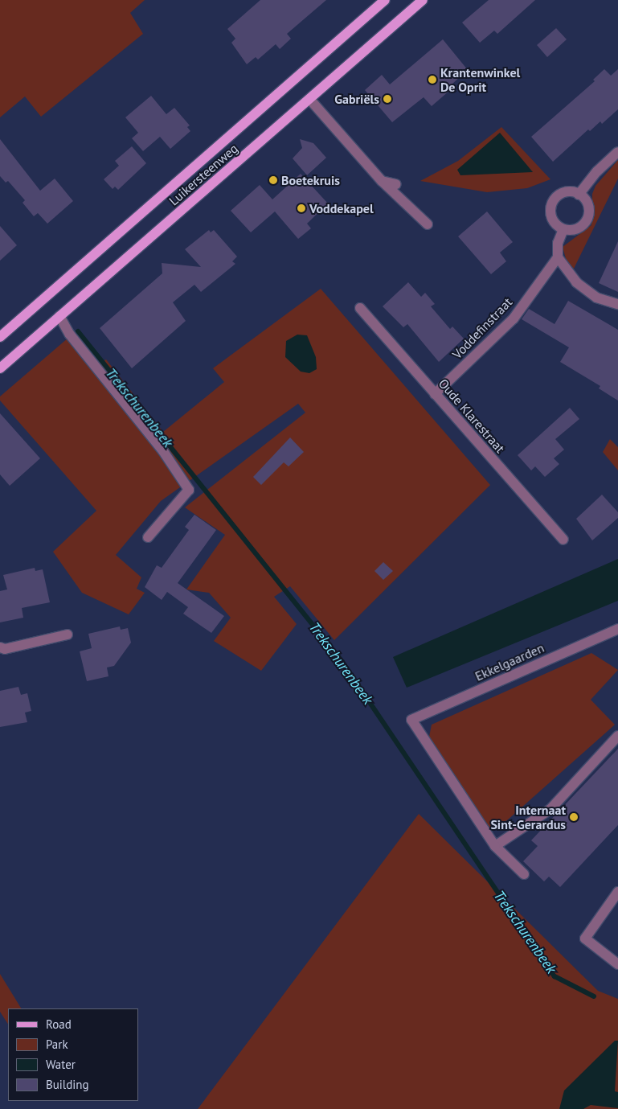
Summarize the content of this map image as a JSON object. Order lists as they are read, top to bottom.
{
  "streets": {
    "main road": ["Luikersteenweg"],
    "street": ["Voddefinstraat", "Oude Klarestraat", "Ekkelgaarden"]
  },
  "crossings": [
    ["Voddefinstraat", "Oude Klarestraat"]
  ],
  "water": ["Trekschurenbeek"],
  "places": [
    "Krantenwinkel De Oprit",
    "Gabriëls",
    "Boetekruis",
    "Voddekapel",
    "Internaat Sint-Gerardus"
  ],
  "legend": [
    "Road",
    "Park",
    "Water",
    "Building"
  ]
}
